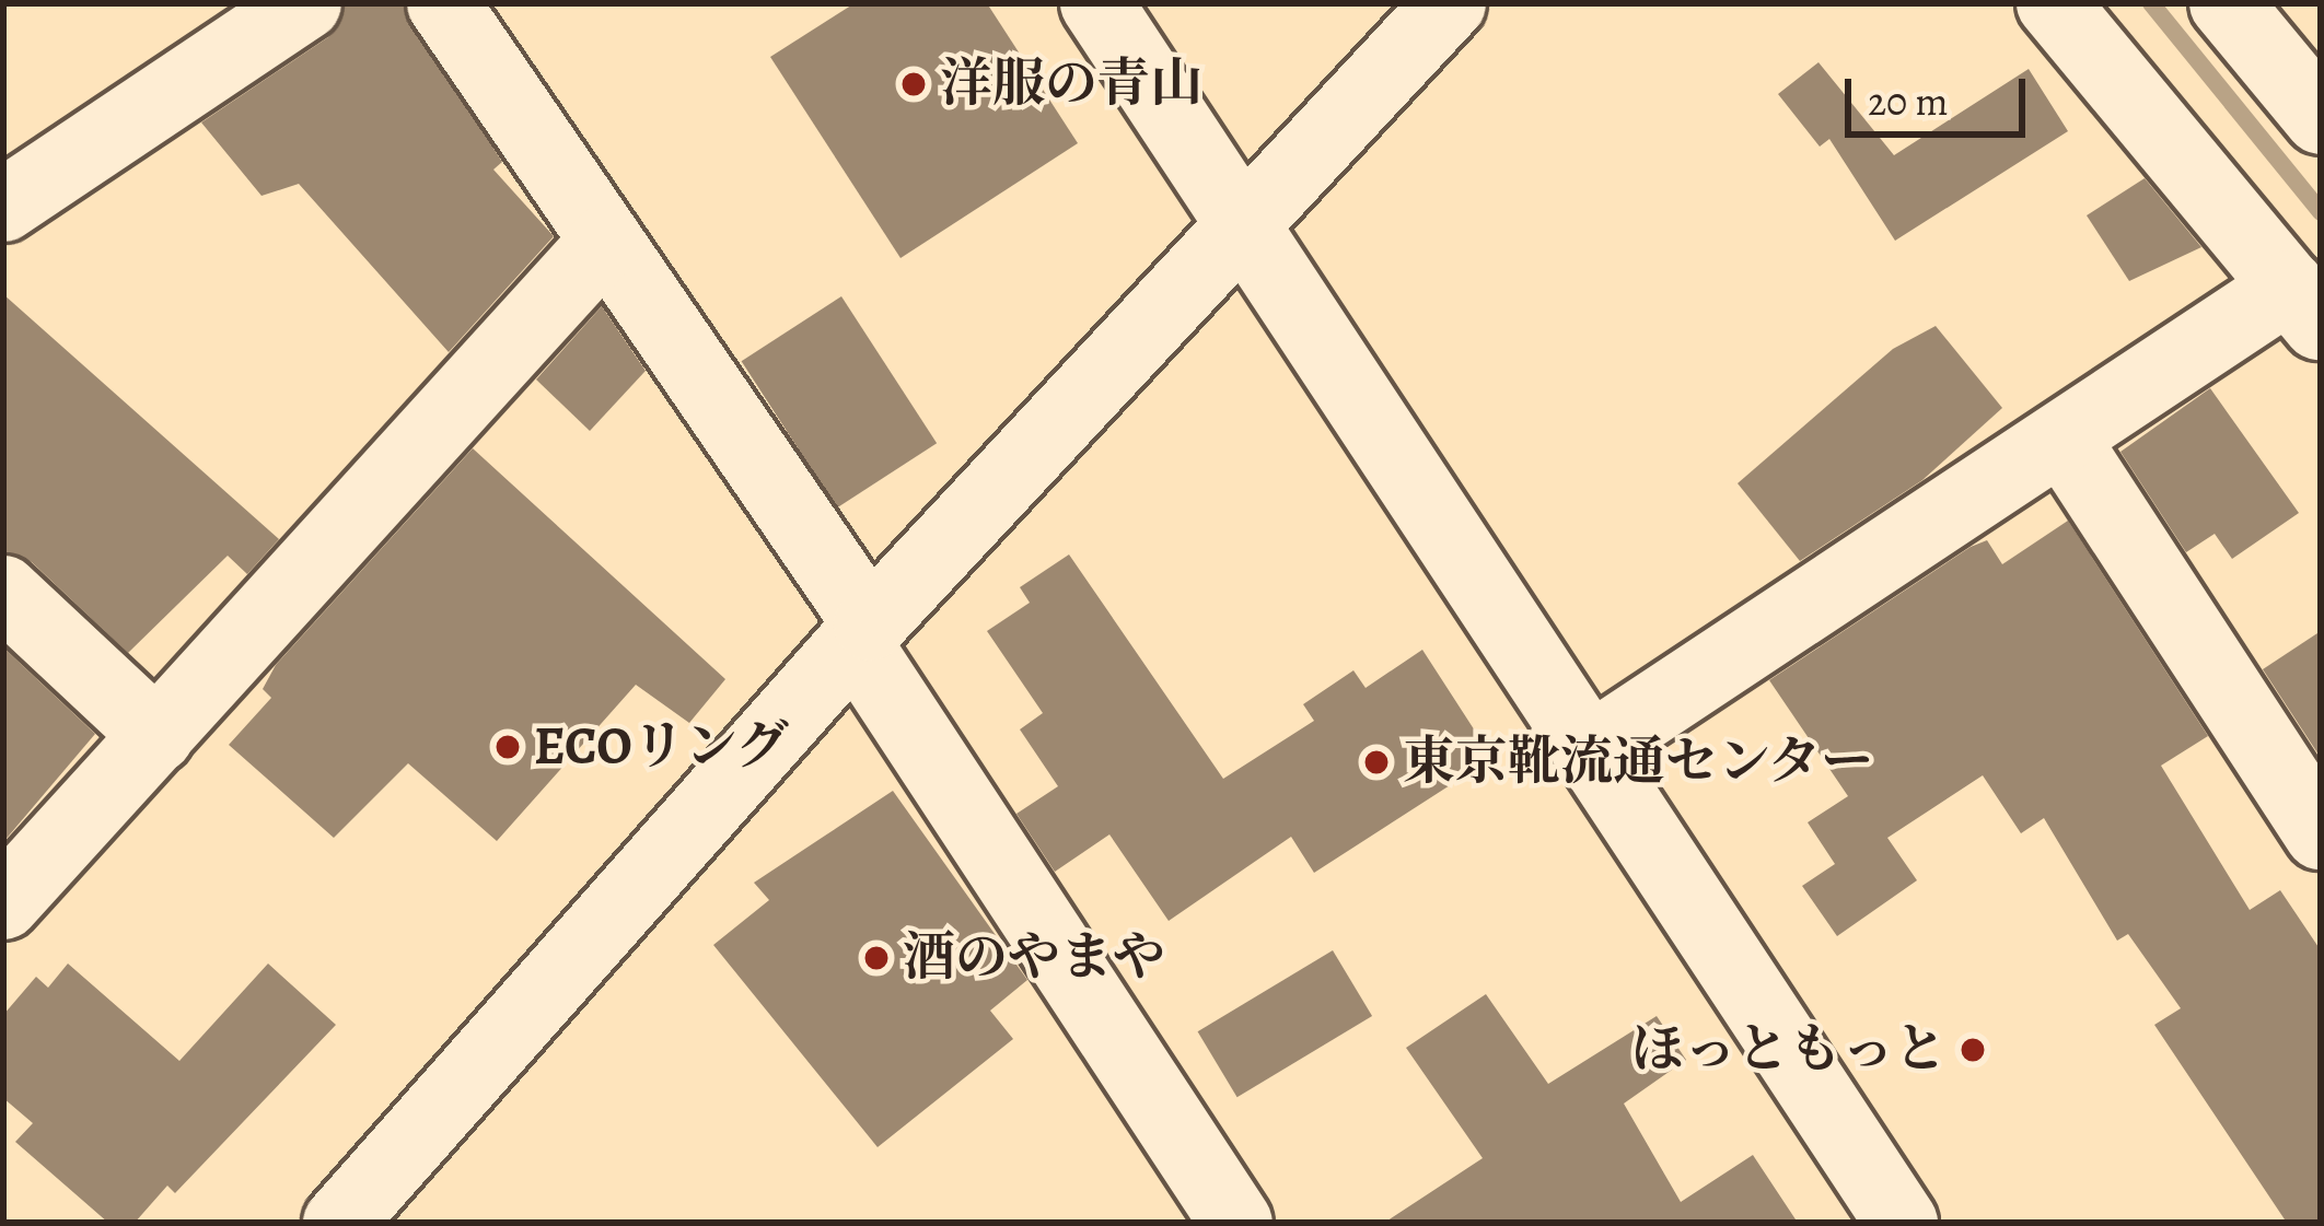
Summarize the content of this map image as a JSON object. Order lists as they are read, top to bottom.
{
  "places": [
    "洋服の青山",
    "ECOリング",
    "東京靴流通センター",
    "酒のやまや",
    "ほっともっと"
  ],
  "scale_bar": "20 m"
}
